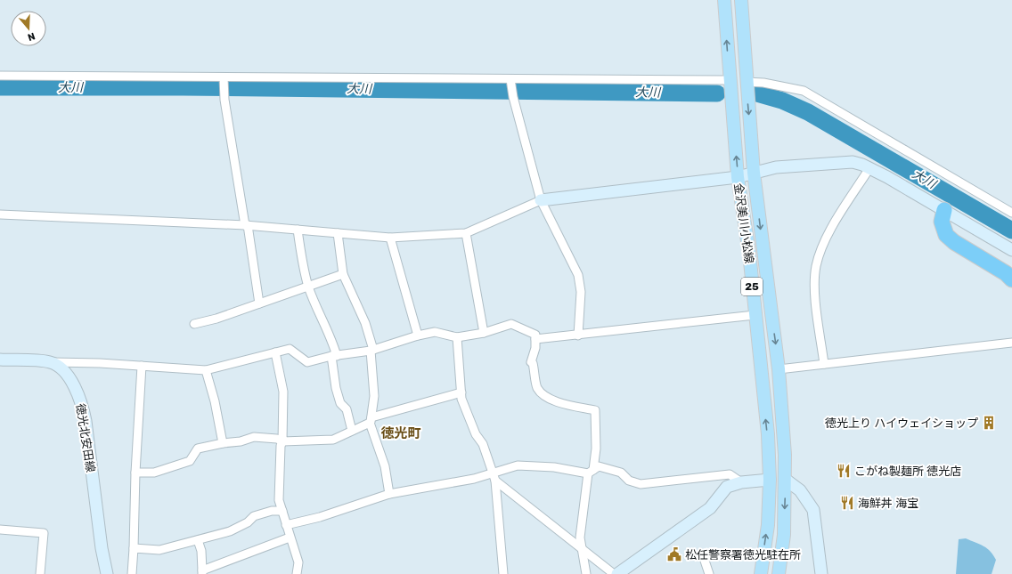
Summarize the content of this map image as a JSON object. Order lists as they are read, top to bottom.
{
  "streets": {
    "main road": ["金沢美川小松線", "25"],
    "street": ["徳光北安田線"]
  },
  "districts": ["徳光町"],
  "water": ["大川"],
  "places": {
    "building": ["徳光上り ハイウェイショップ"],
    "restaurant": ["こがね製麺所 徳光店", "海鮮丼 海宝"],
    "public building": ["松任警察署徳光駐在所"]
  },
  "north": "bottom"
}
